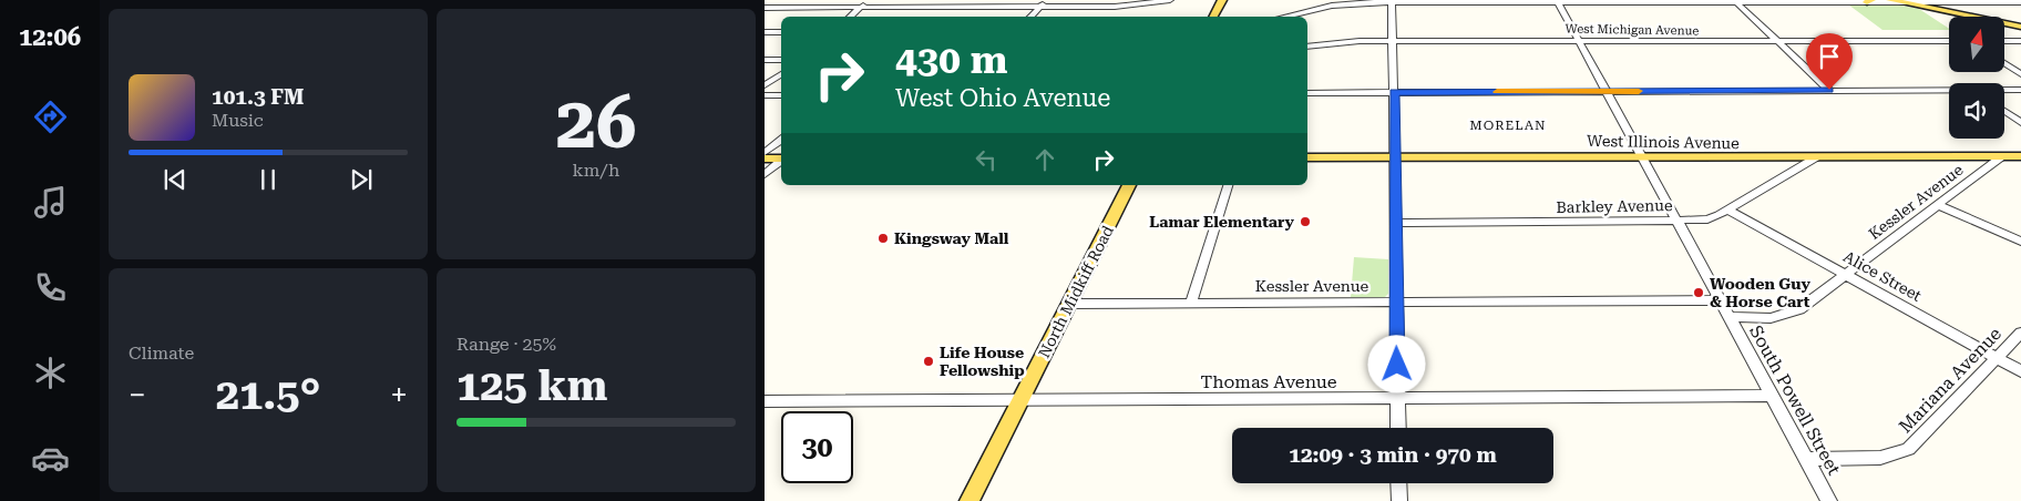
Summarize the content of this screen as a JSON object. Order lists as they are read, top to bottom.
{
  "streets": {
    "main road": ["West Illinois Avenue", "North Midkiff Road"],
    "street": [
      "West Michigan Avenue",
      "Kessler Avenue",
      "Barkley Avenue",
      "Alice Street",
      "Mariana Avenue",
      "Thomas Avenue",
      "South Powell Street"
    ]
  },
  "crossings": [
    ["West Michigan Avenue", "South Powell Street"],
    ["West Illinois Avenue", "Kessler Avenue"],
    ["West Illinois Avenue", "Barkley Avenue"],
    ["West Illinois Avenue", "South Powell Street"],
    ["Kessler Avenue", "Alice Street"],
    ["Kessler Avenue", "North Midkiff Road"],
    ["Kessler Avenue", "South Powell Street"],
    ["Barkley Avenue", "Alice Street"],
    ["Barkley Avenue", "South Powell Street"],
    ["Alice Street", "Mariana Avenue"],
    ["North Midkiff Road", "Thomas Avenue"],
    ["Mariana Avenue", "South Powell Street"],
    ["Thomas Avenue", "South Powell Street"]
  ],
  "districts": ["MORELAN"],
  "places": [
    "Lamar Elementary",
    "Kingsway Mall",
    "Wooden Guy & Horse Cart",
    "Life House Fellowship"
  ],
  "north": "top",
  "page": {
    "tabs": "12:06",
    "tile": [
      ["26", "km/h"],
      "Climate",
      ["Range · 25%", "125 km"]
    ],
    "turn": ["430 m", "West Ohio Avenue"],
    "song": ["101.3 FM", "Music"],
    "heat": ["−", "21.5°", "+"],
    "limit": "30",
    "trip": "12:09 · 3 min · 970 m"
  }
}
